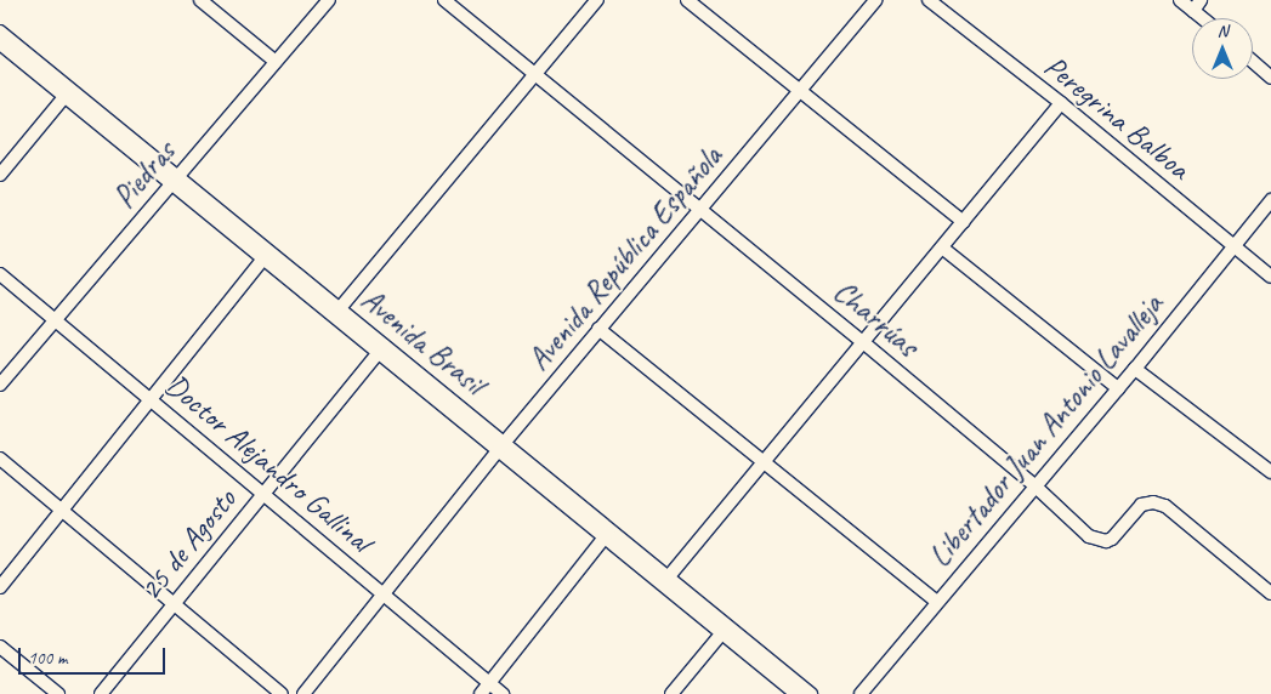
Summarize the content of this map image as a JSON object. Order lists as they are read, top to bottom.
{
  "streets": {
    "street": [
      "Peregrina Balboa",
      "Piedras",
      "Avenida República Española",
      "Charrúas",
      "Avenida Brasil",
      "Libertador Juan Antonio Lavalleja",
      "Doctor Alejandro Gallinal",
      "25 de Agosto"
    ]
  },
  "crossings": [
    ["Peregrina Balboa", "Libertador Juan Antonio Lavalleja"],
    ["Piedras", "Avenida Brasil"],
    ["Piedras", "Doctor Alejandro Gallinal"],
    ["Avenida República Española", "Charrúas"],
    ["Avenida República Española", "Avenida Brasil"],
    ["Avenida República Española", "Doctor Alejandro Gallinal"],
    ["Charrúas", "Libertador Juan Antonio Lavalleja"],
    ["Avenida Brasil", "25 de Agosto"],
    ["Doctor Alejandro Gallinal", "25 de Agosto"]
  ],
  "scale_bar": "100 m",
  "north": "top"
}
